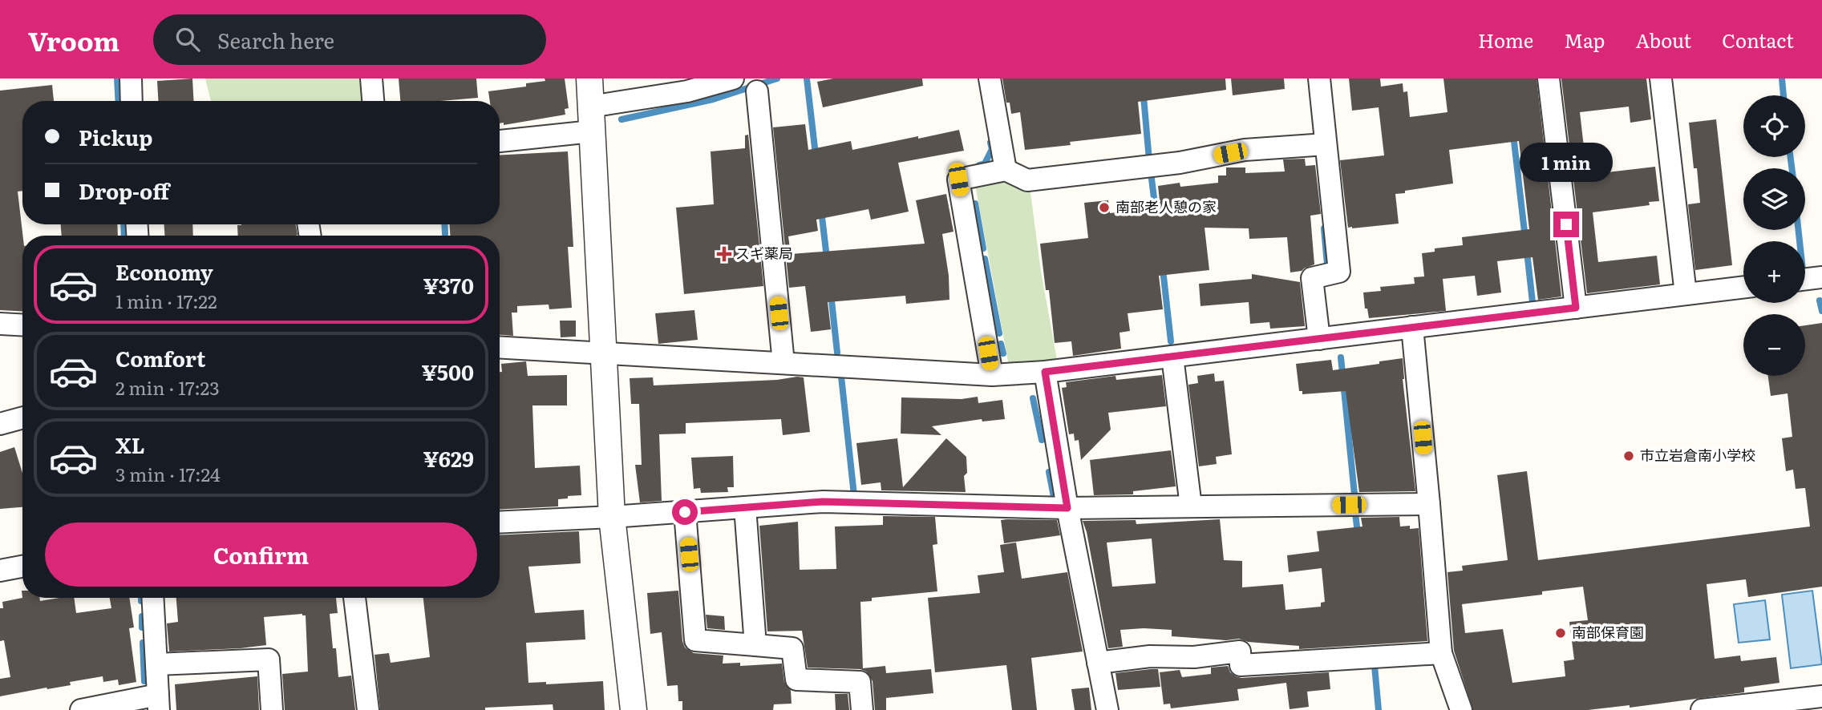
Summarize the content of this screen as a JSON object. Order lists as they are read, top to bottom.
{
  "places": {
    "other": ["南部老人憩の家", "市立岩倉南小学校", "南部保育園"],
    "health": ["スギ薬局"]
  },
  "page": {
    "header": "Vroom",
    "search": "Search here",
    "nav": [
      "Home",
      "Map",
      "About",
      "Contact"
    ],
    "map_buttons": ["+", "−"],
    "banner": ["Pickup", "Drop-off"],
    "bubble": "1 min",
    "list": [
      {
        "name": "Economy",
        "note": "1 min · 17:22",
        "value": "¥370"
      },
      {
        "name": "Comfort",
        "note": "2 min · 17:23",
        "value": "¥500"
      },
      {
        "name": "XL",
        "note": "3 min · 17:24",
        "value": "¥629"
      }
    ],
    "buttons": "Confirm"
  }
}
